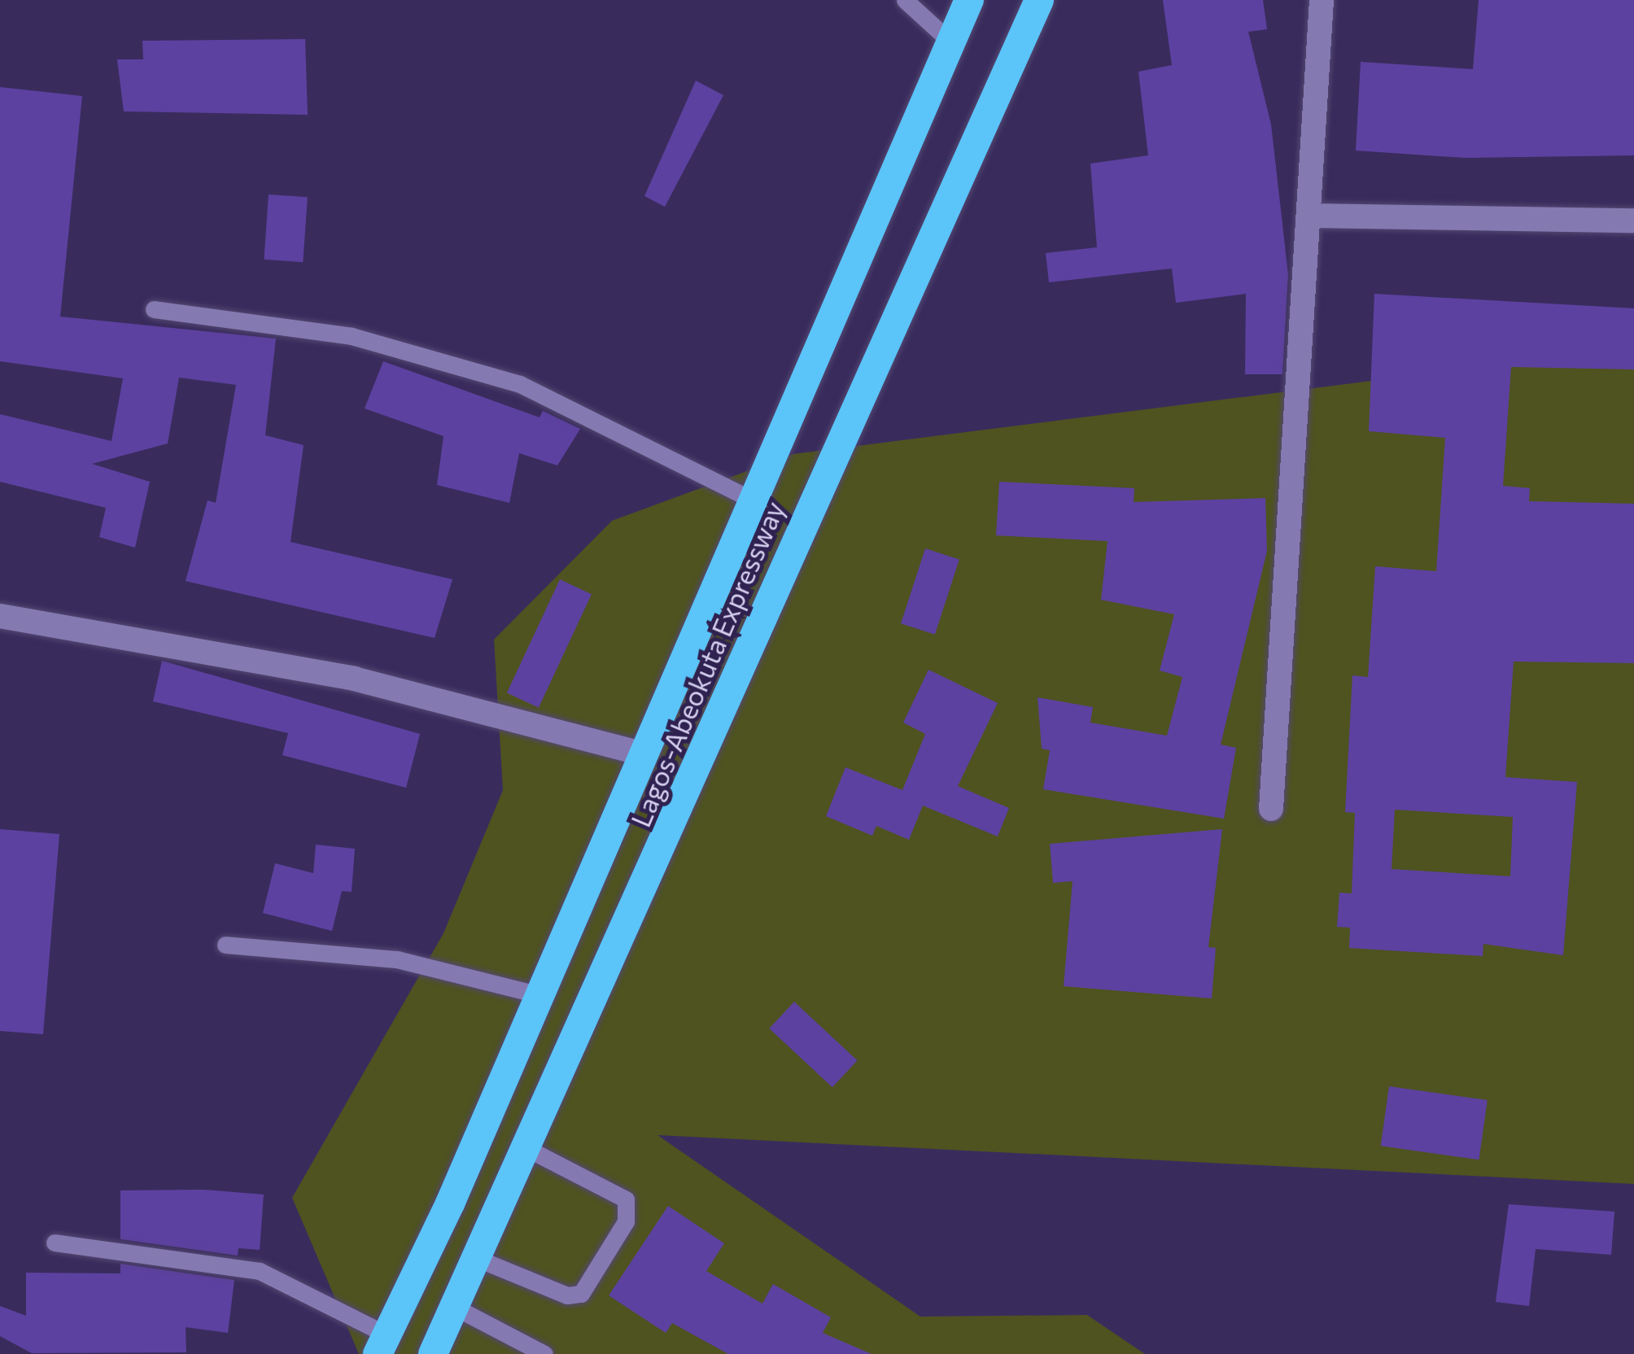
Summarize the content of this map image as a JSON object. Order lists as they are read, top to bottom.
{
  "streets": {
    "highway": ["Lagos-Abeokuta Expressway"]
  }
}
